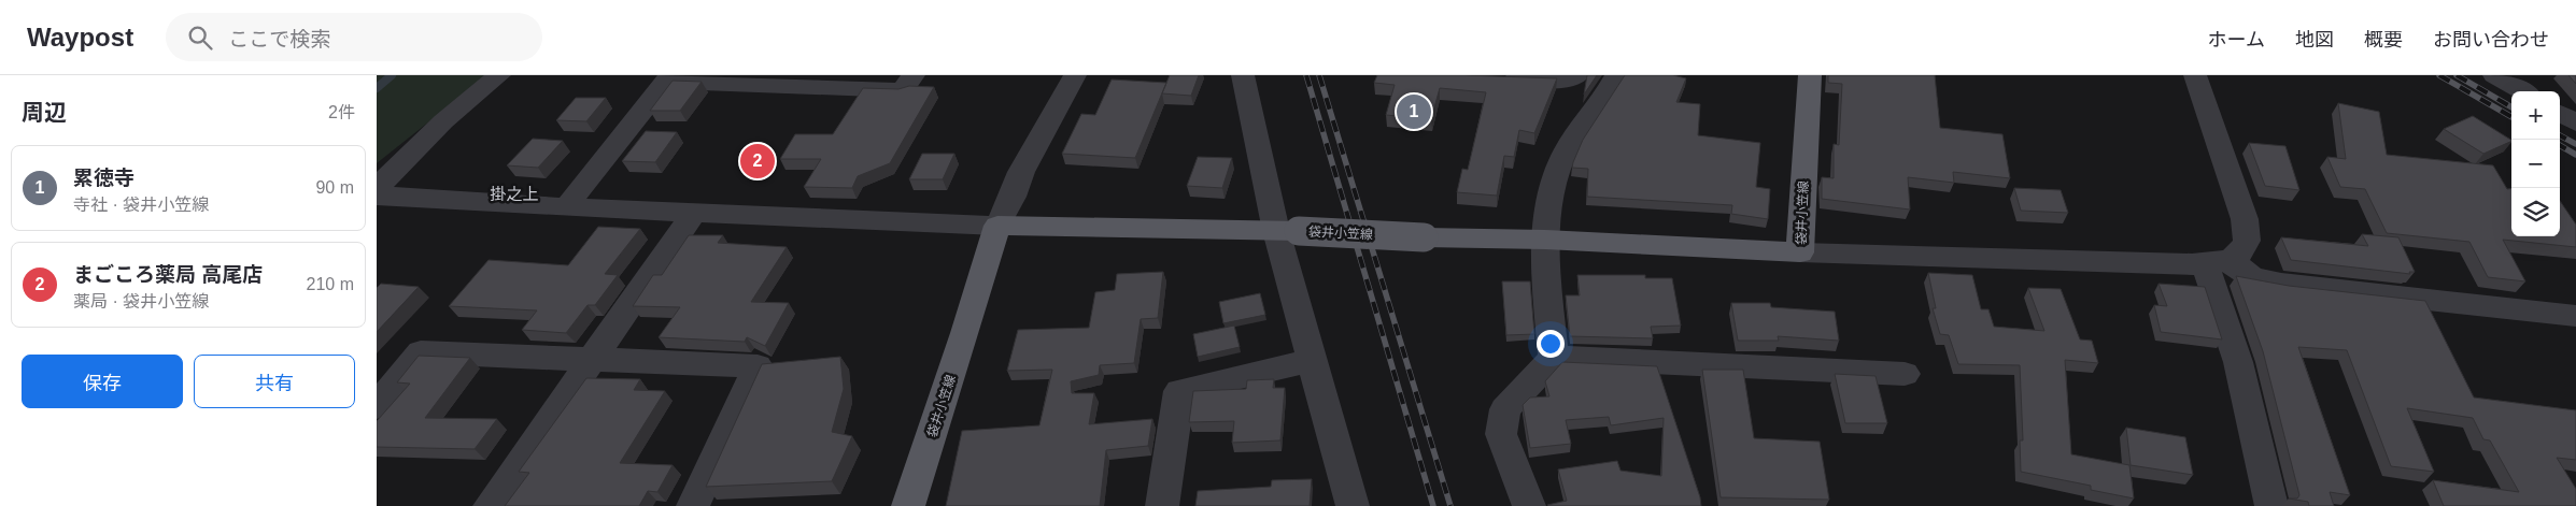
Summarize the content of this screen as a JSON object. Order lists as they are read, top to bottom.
{
  "streets": {
    "main road": ["袋井小笠線"]
  },
  "districts": ["掛之上"],
  "page": {
    "header": "Waypost",
    "search": "ここで検索",
    "nav": [
      "ホーム",
      "地図",
      "概要",
      "お問い合わせ"
    ],
    "heading": ["周辺", "2件"],
    "map_buttons": ["+", "−"],
    "pins": ["1", "2"],
    "list": [
      {
        "mark": "1",
        "name": "累徳寺",
        "note": "寺社 · 袋井小笠線",
        "value": "90 m"
      },
      {
        "mark": "2",
        "name": "まごころ薬局 高尾店",
        "note": "薬局 · 袋井小笠線",
        "value": "210 m"
      }
    ],
    "buttons": ["保存", "共有"]
  }
}
